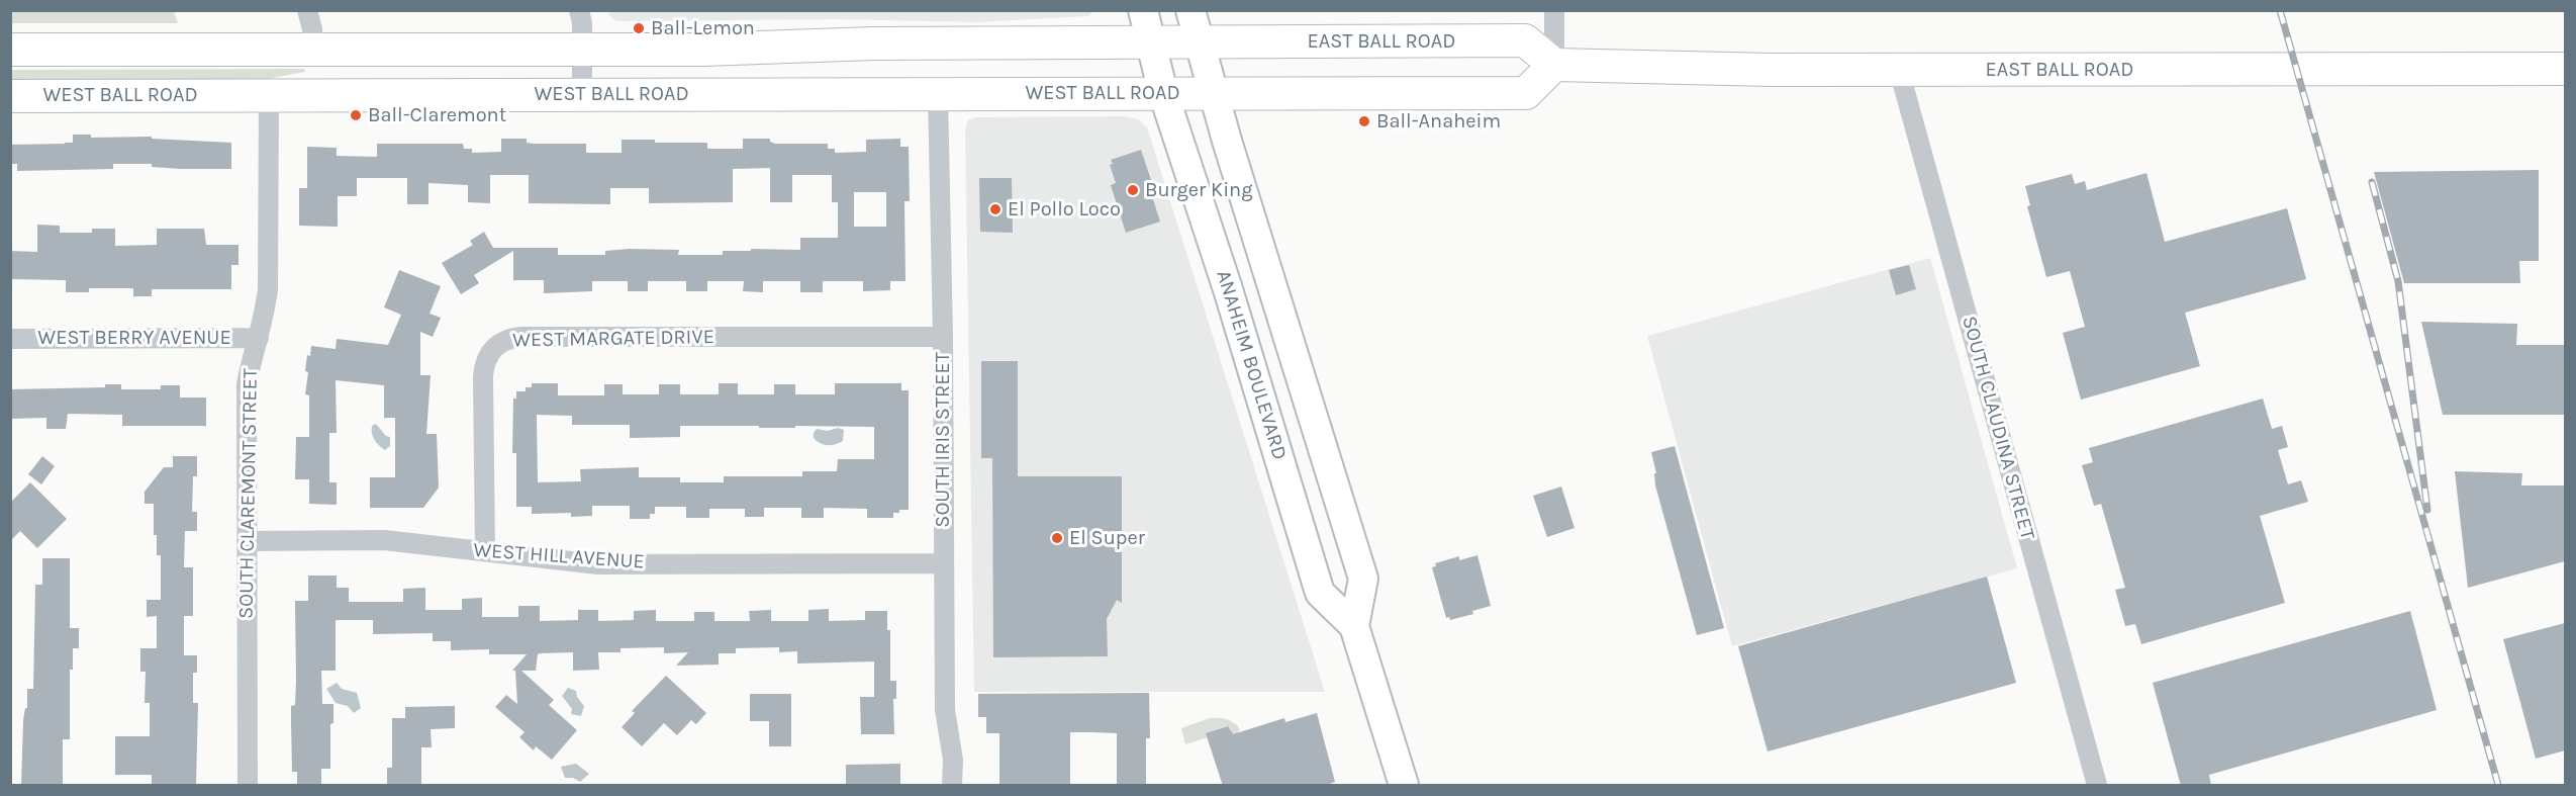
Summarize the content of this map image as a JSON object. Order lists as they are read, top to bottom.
{
  "streets": {
    "main road": ["EAST BALL ROAD", "WEST BALL ROAD", "ANAHEIM BOULEVARD"],
    "street": [
      "WEST BERRY AVENUE",
      "WEST MARGATE DRIVE",
      "SOUTH CLAUDINA STREET",
      "SOUTH IRIS STREET",
      "SOUTH CLAREMONT STREET",
      "WEST HILL AVENUE"
    ]
  },
  "crossings": [
    ["EAST BALL ROAD", "ANAHEIM BOULEVARD"],
    ["EAST BALL ROAD", "SOUTH CLAUDINA STREET"],
    ["WEST BALL ROAD", "ANAHEIM BOULEVARD"],
    ["WEST BALL ROAD", "SOUTH IRIS STREET"],
    ["WEST BALL ROAD", "SOUTH CLAREMONT STREET"],
    ["WEST BERRY AVENUE", "SOUTH CLAREMONT STREET"],
    ["WEST MARGATE DRIVE", "SOUTH IRIS STREET"],
    ["WEST MARGATE DRIVE", "WEST HILL AVENUE"],
    ["SOUTH IRIS STREET", "WEST HILL AVENUE"],
    ["SOUTH CLAREMONT STREET", "WEST HILL AVENUE"]
  ],
  "places": [
    "Ball-Lemon",
    "Ball-Claremont",
    "Ball-Anaheim",
    "Burger King",
    "El Pollo Loco",
    "El Super"
  ]
}
